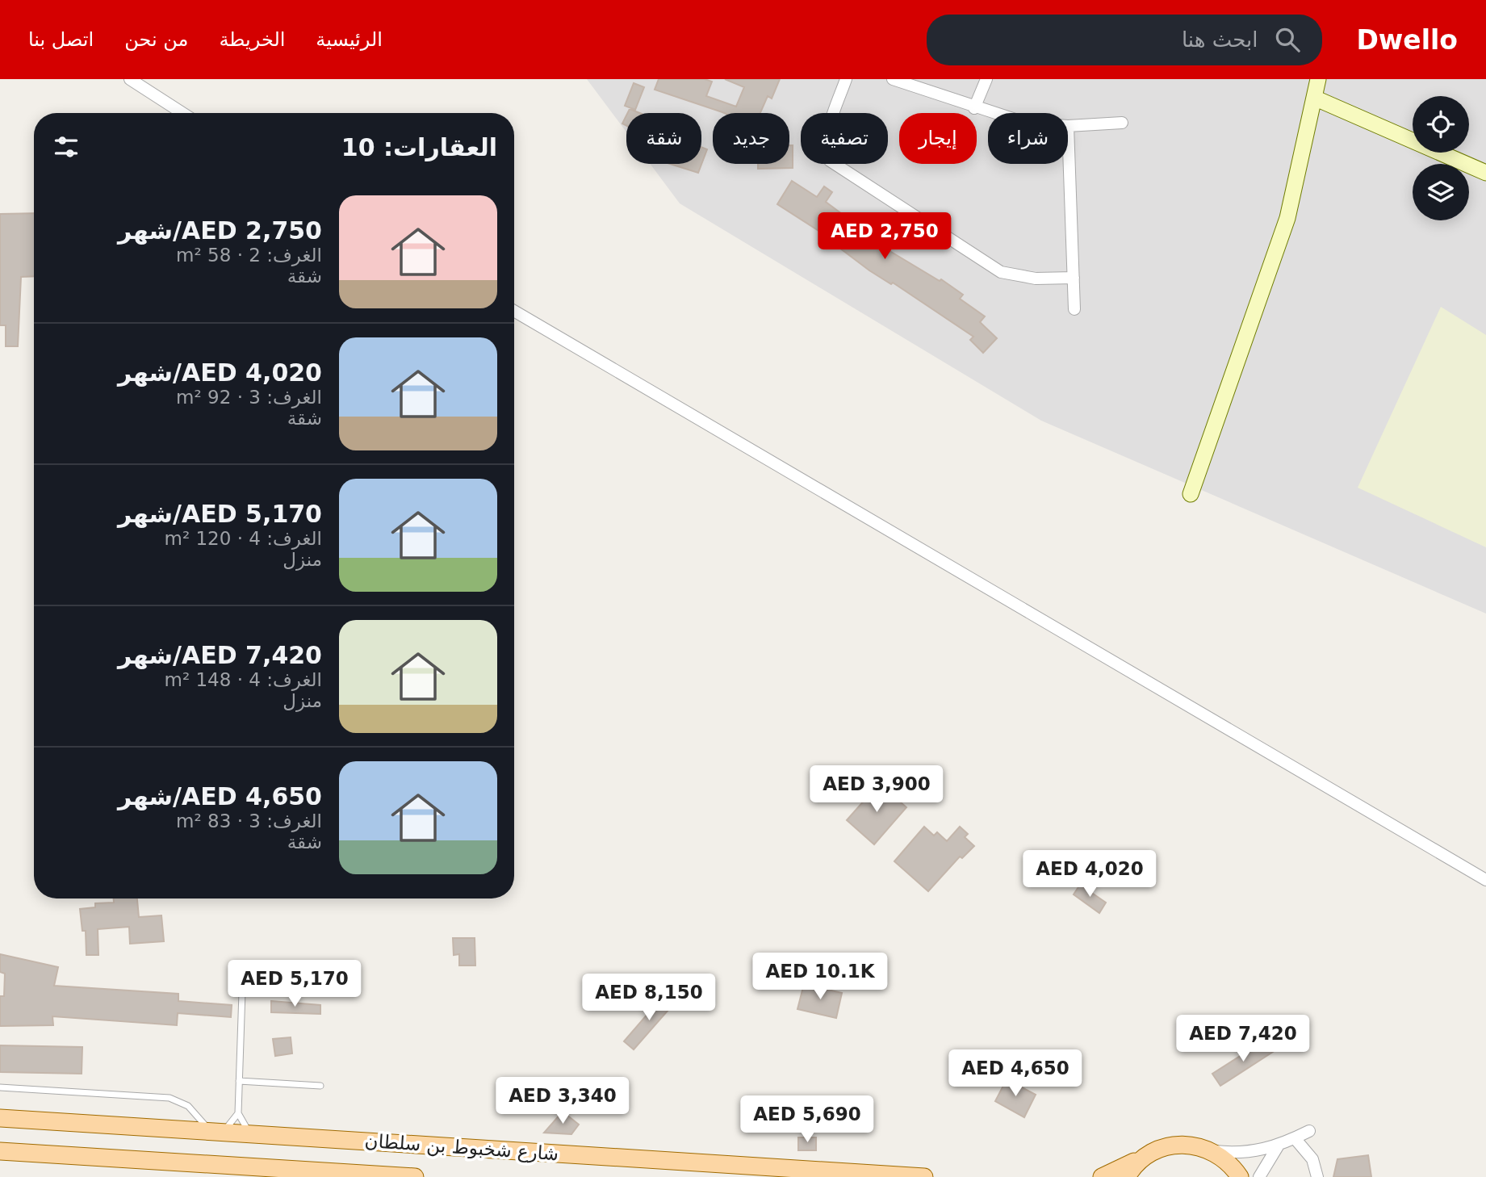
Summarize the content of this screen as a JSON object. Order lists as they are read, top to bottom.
{
  "streets": {
    "main road": ["شارع شخبوط بن سلطان"]
  },
  "page": {
    "header": "Dwello",
    "search": "ابحث هنا",
    "nav": [
      "الرئيسية",
      "الخريطة",
      "من نحن",
      "اتصل بنا"
    ],
    "chip": [
      "شراء",
      "إيجار",
      "تصفية",
      "جديد",
      "شقة"
    ],
    "heading": "العقارات: 10",
    "list": [
      {
        "name": "AED 2,750/شهر",
        "note": "الغرف: 2 · 58 m² · شقة"
      },
      {
        "name": "AED 4,020/شهر",
        "note": "الغرف: 3 · 92 m² · شقة"
      },
      {
        "name": "AED 5,170/شهر",
        "note": "الغرف: 4 · 120 m² · منزل"
      },
      {
        "name": "AED 7,420/شهر",
        "note": "الغرف: 4 · 148 m² · منزل"
      },
      {
        "name": "AED 4,650/شهر",
        "note": "الغرف: 3 · 83 m² · شقة"
      }
    ],
    "price": [
      "AED 2,750",
      "AED 3,900",
      "AED 4,020",
      "AED 10.1K",
      "AED 5,170",
      "AED 8,150",
      "AED 7,420",
      "AED 4,650",
      "AED 3,340",
      "AED 5,690"
    ]
  }
}
